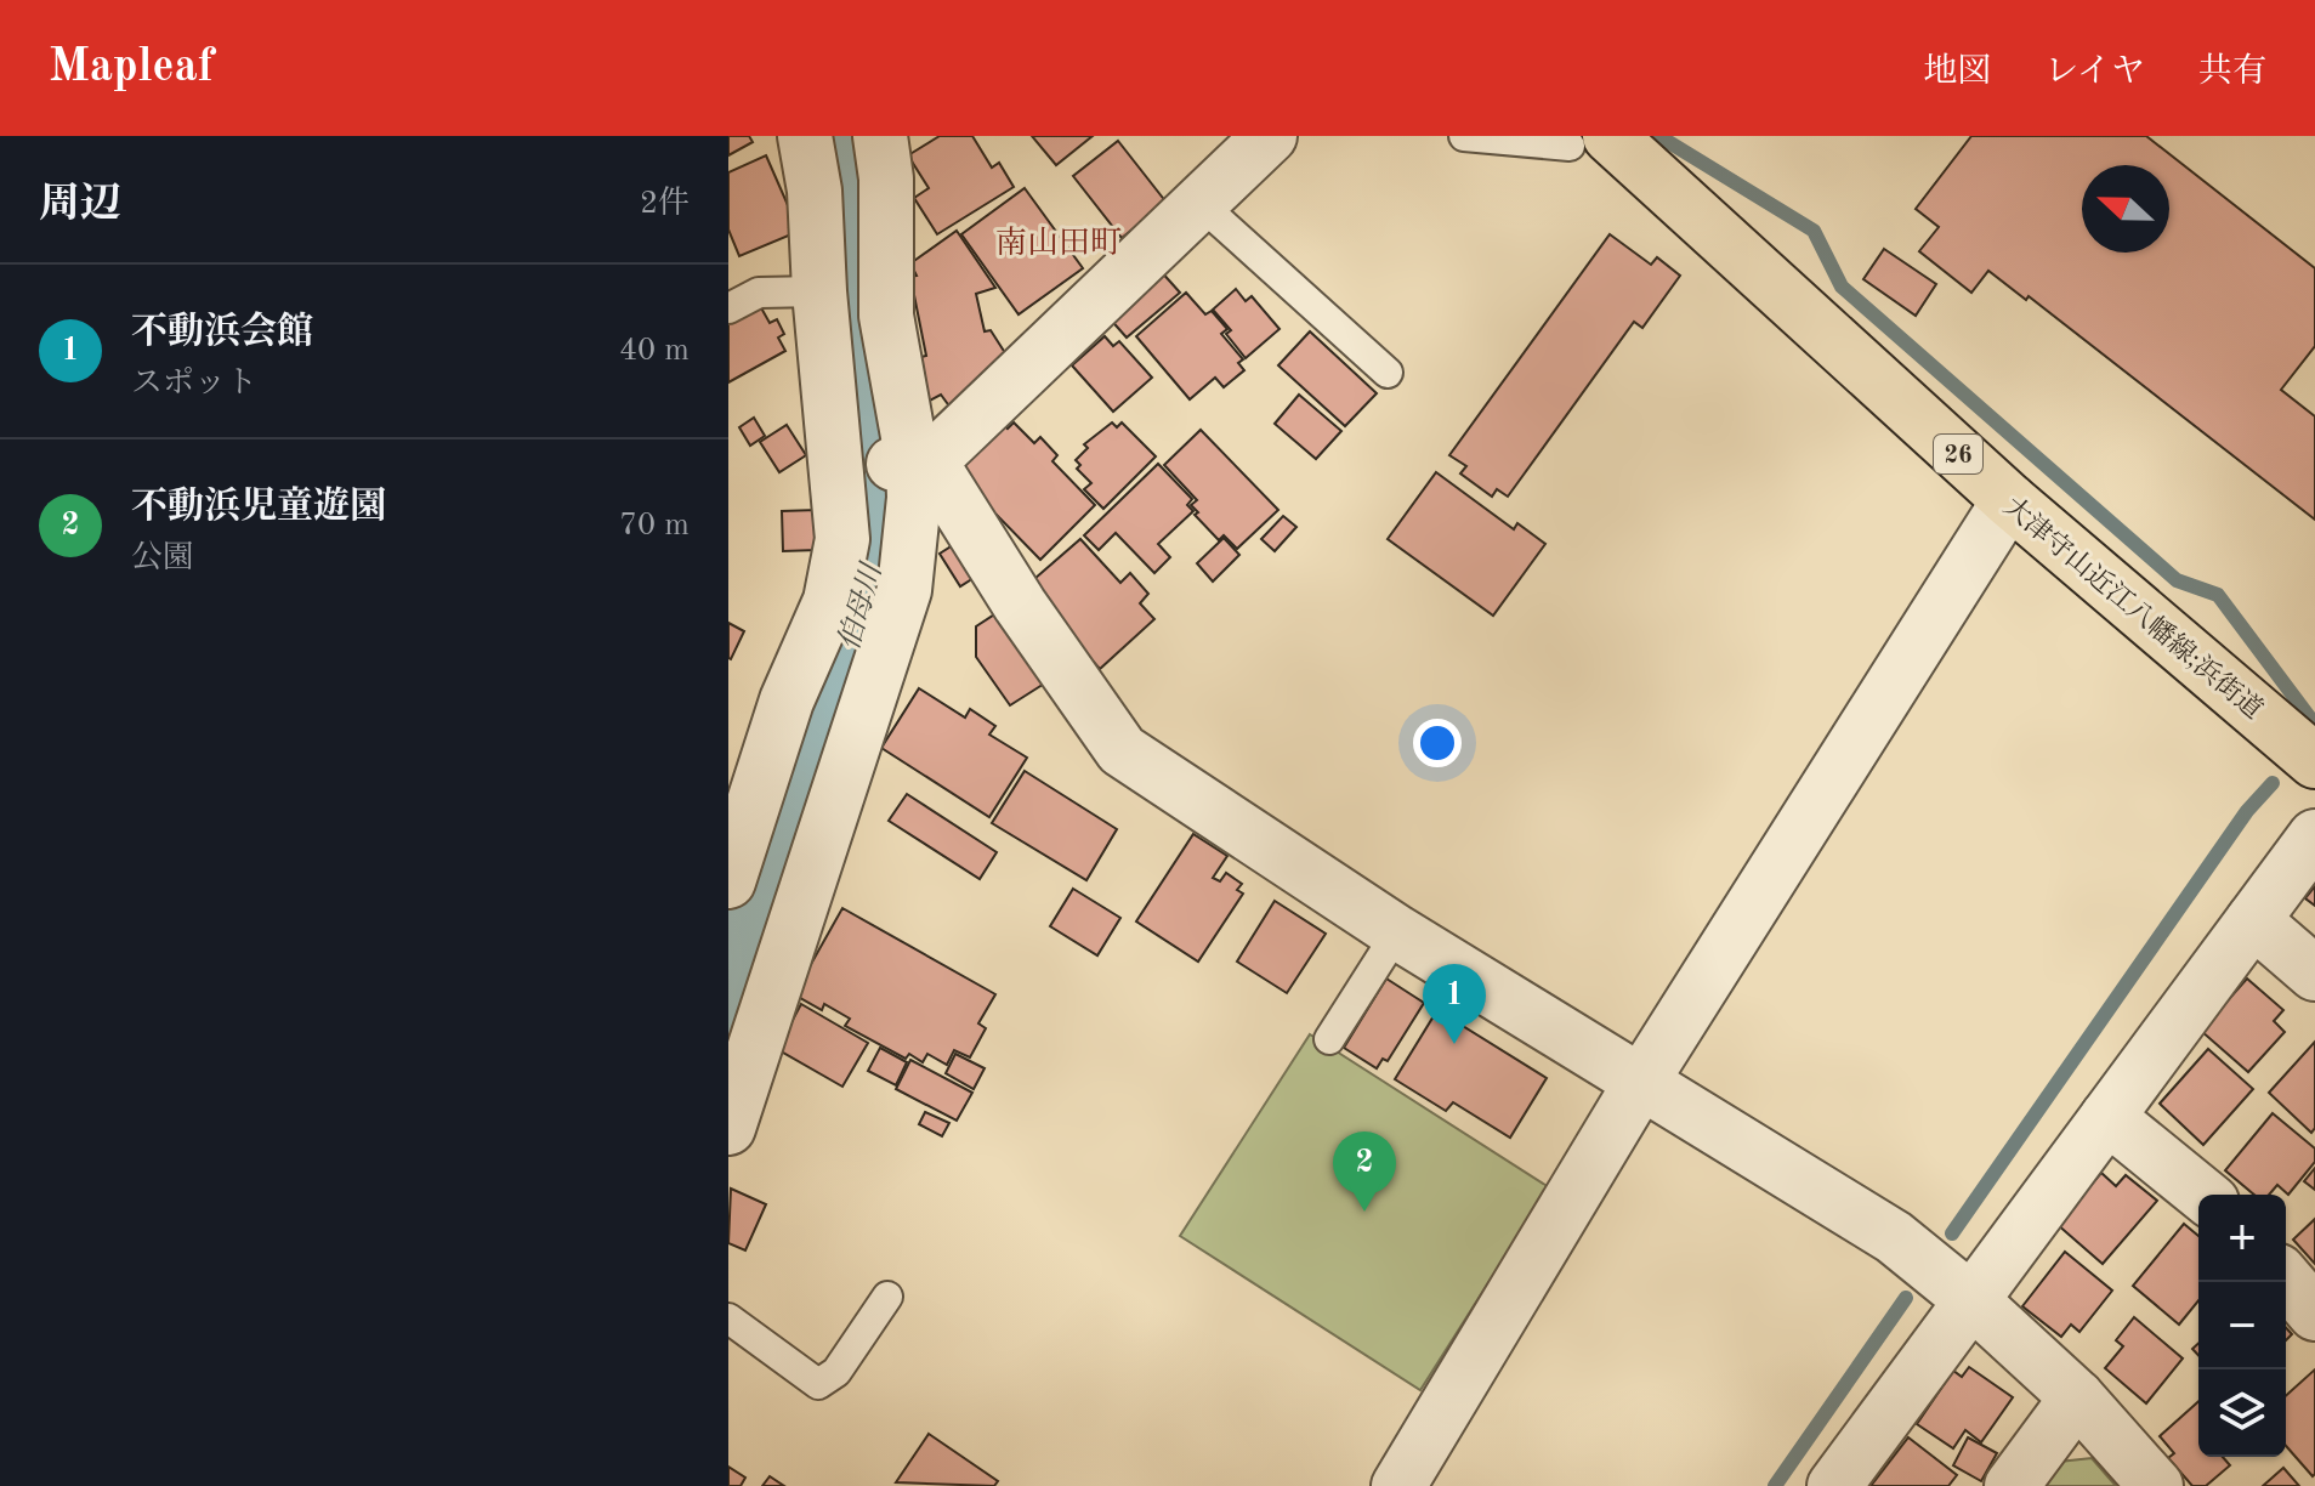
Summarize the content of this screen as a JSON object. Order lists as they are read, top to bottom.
{
  "streets": {
    "main road": ["26", "大津守山近江八幡線;浜街道"]
  },
  "districts": ["南山田町"],
  "water": ["伯母川"],
  "north": "left",
  "page": {
    "header": "Mapleaf",
    "nav": ["地図", "レイヤ", "共有"],
    "heading": ["周辺", "2件"],
    "list": [
      {
        "mark": "1",
        "name": "不動浜会館",
        "note": "スポット",
        "value": "40 m"
      },
      {
        "mark": "2",
        "name": "不動浜児童遊園",
        "note": "公園",
        "value": "70 m"
      }
    ],
    "pins": ["1", "2"],
    "map_buttons": ["+", "−"]
  }
}
